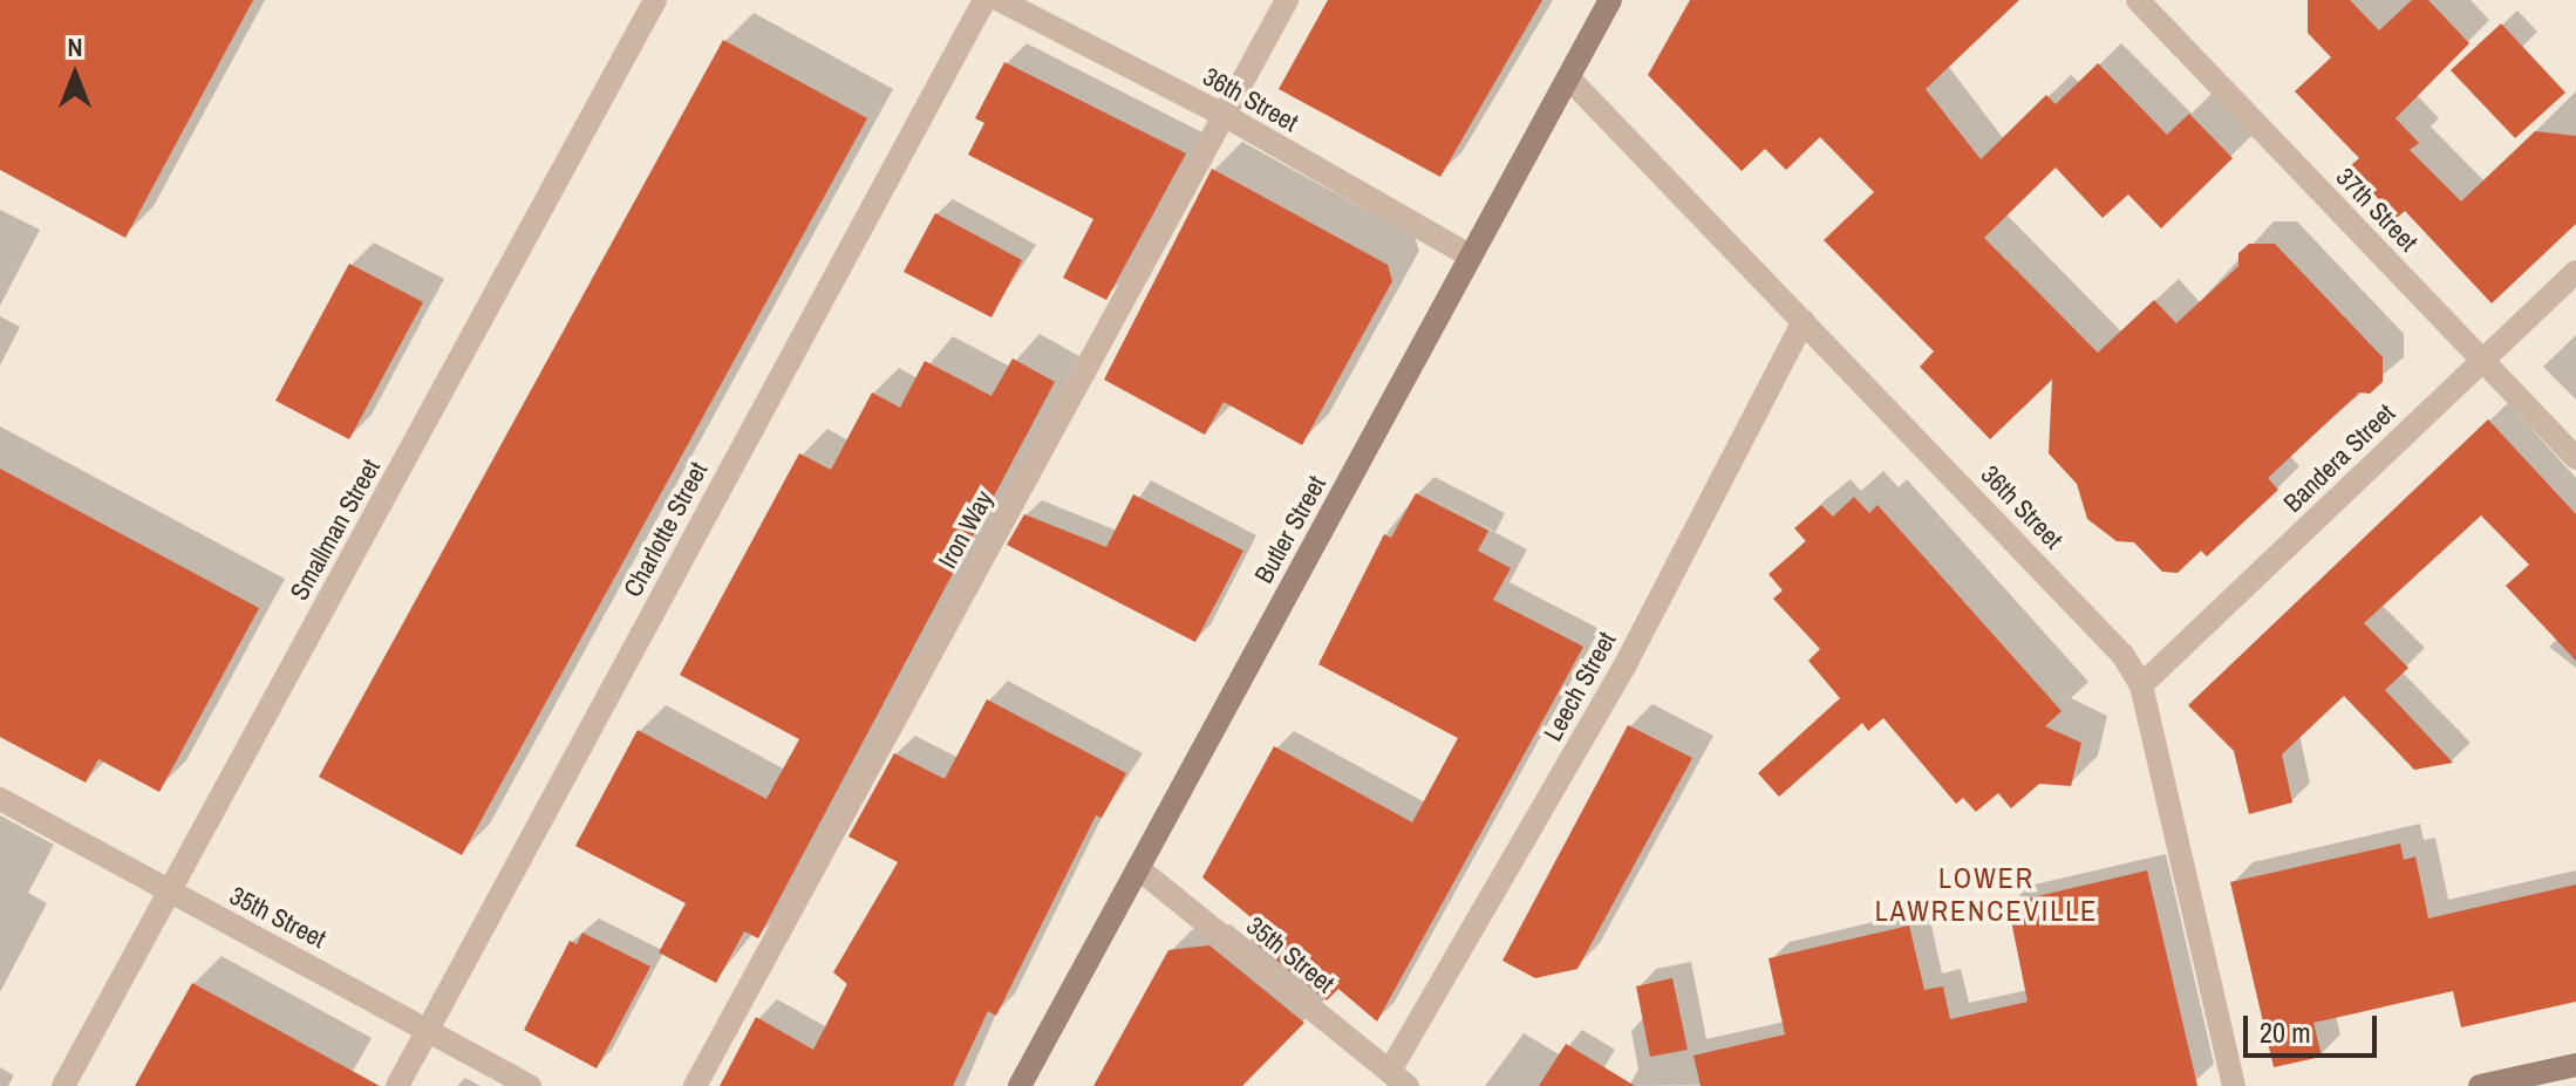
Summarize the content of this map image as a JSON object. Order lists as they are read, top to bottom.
{
  "streets": {
    "main road": ["Butler Street"],
    "street": [
      "36th Street",
      "37th Street",
      "Bandera Street",
      "Smallman Street",
      "Charlotte Street",
      "Iron Way",
      "Leech Street",
      "35th Street"
    ]
  },
  "crossings": [
    ["36th Street", "Bandera Street"],
    ["36th Street", "Iron Way"],
    ["36th Street", "Butler Street"],
    ["36th Street", "Leech Street"],
    ["37th Street", "Bandera Street"],
    ["Smallman Street", "35th Street"],
    ["Charlotte Street", "35th Street"],
    ["Butler Street", "35th Street"],
    ["Leech Street", "35th Street"]
  ],
  "districts": ["LOWER LAWRENCEVILLE"],
  "scale_bar": "20 m",
  "north": "top"
}
